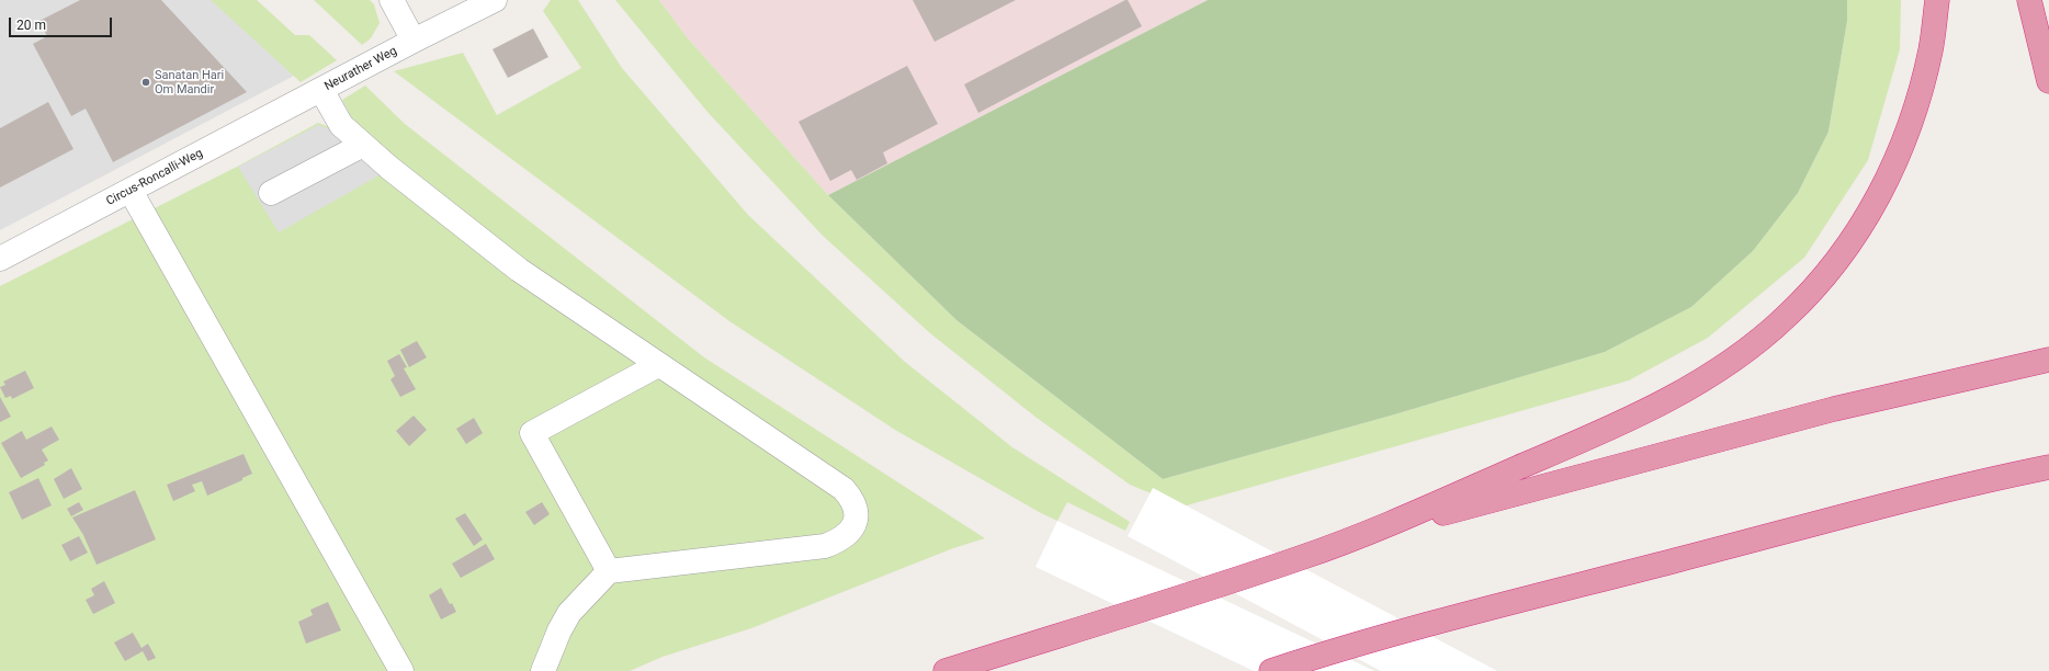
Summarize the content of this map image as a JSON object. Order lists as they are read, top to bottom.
{
  "streets": {
    "street": ["Neurather Weg", "Circus-Roncalli-Weg"]
  },
  "crossings": [
    ["Neurather Weg", "Circus-Roncalli-Weg"]
  ],
  "places": ["Sanatan Hari Om Mandir"],
  "scale_bar": "20 m"
}
